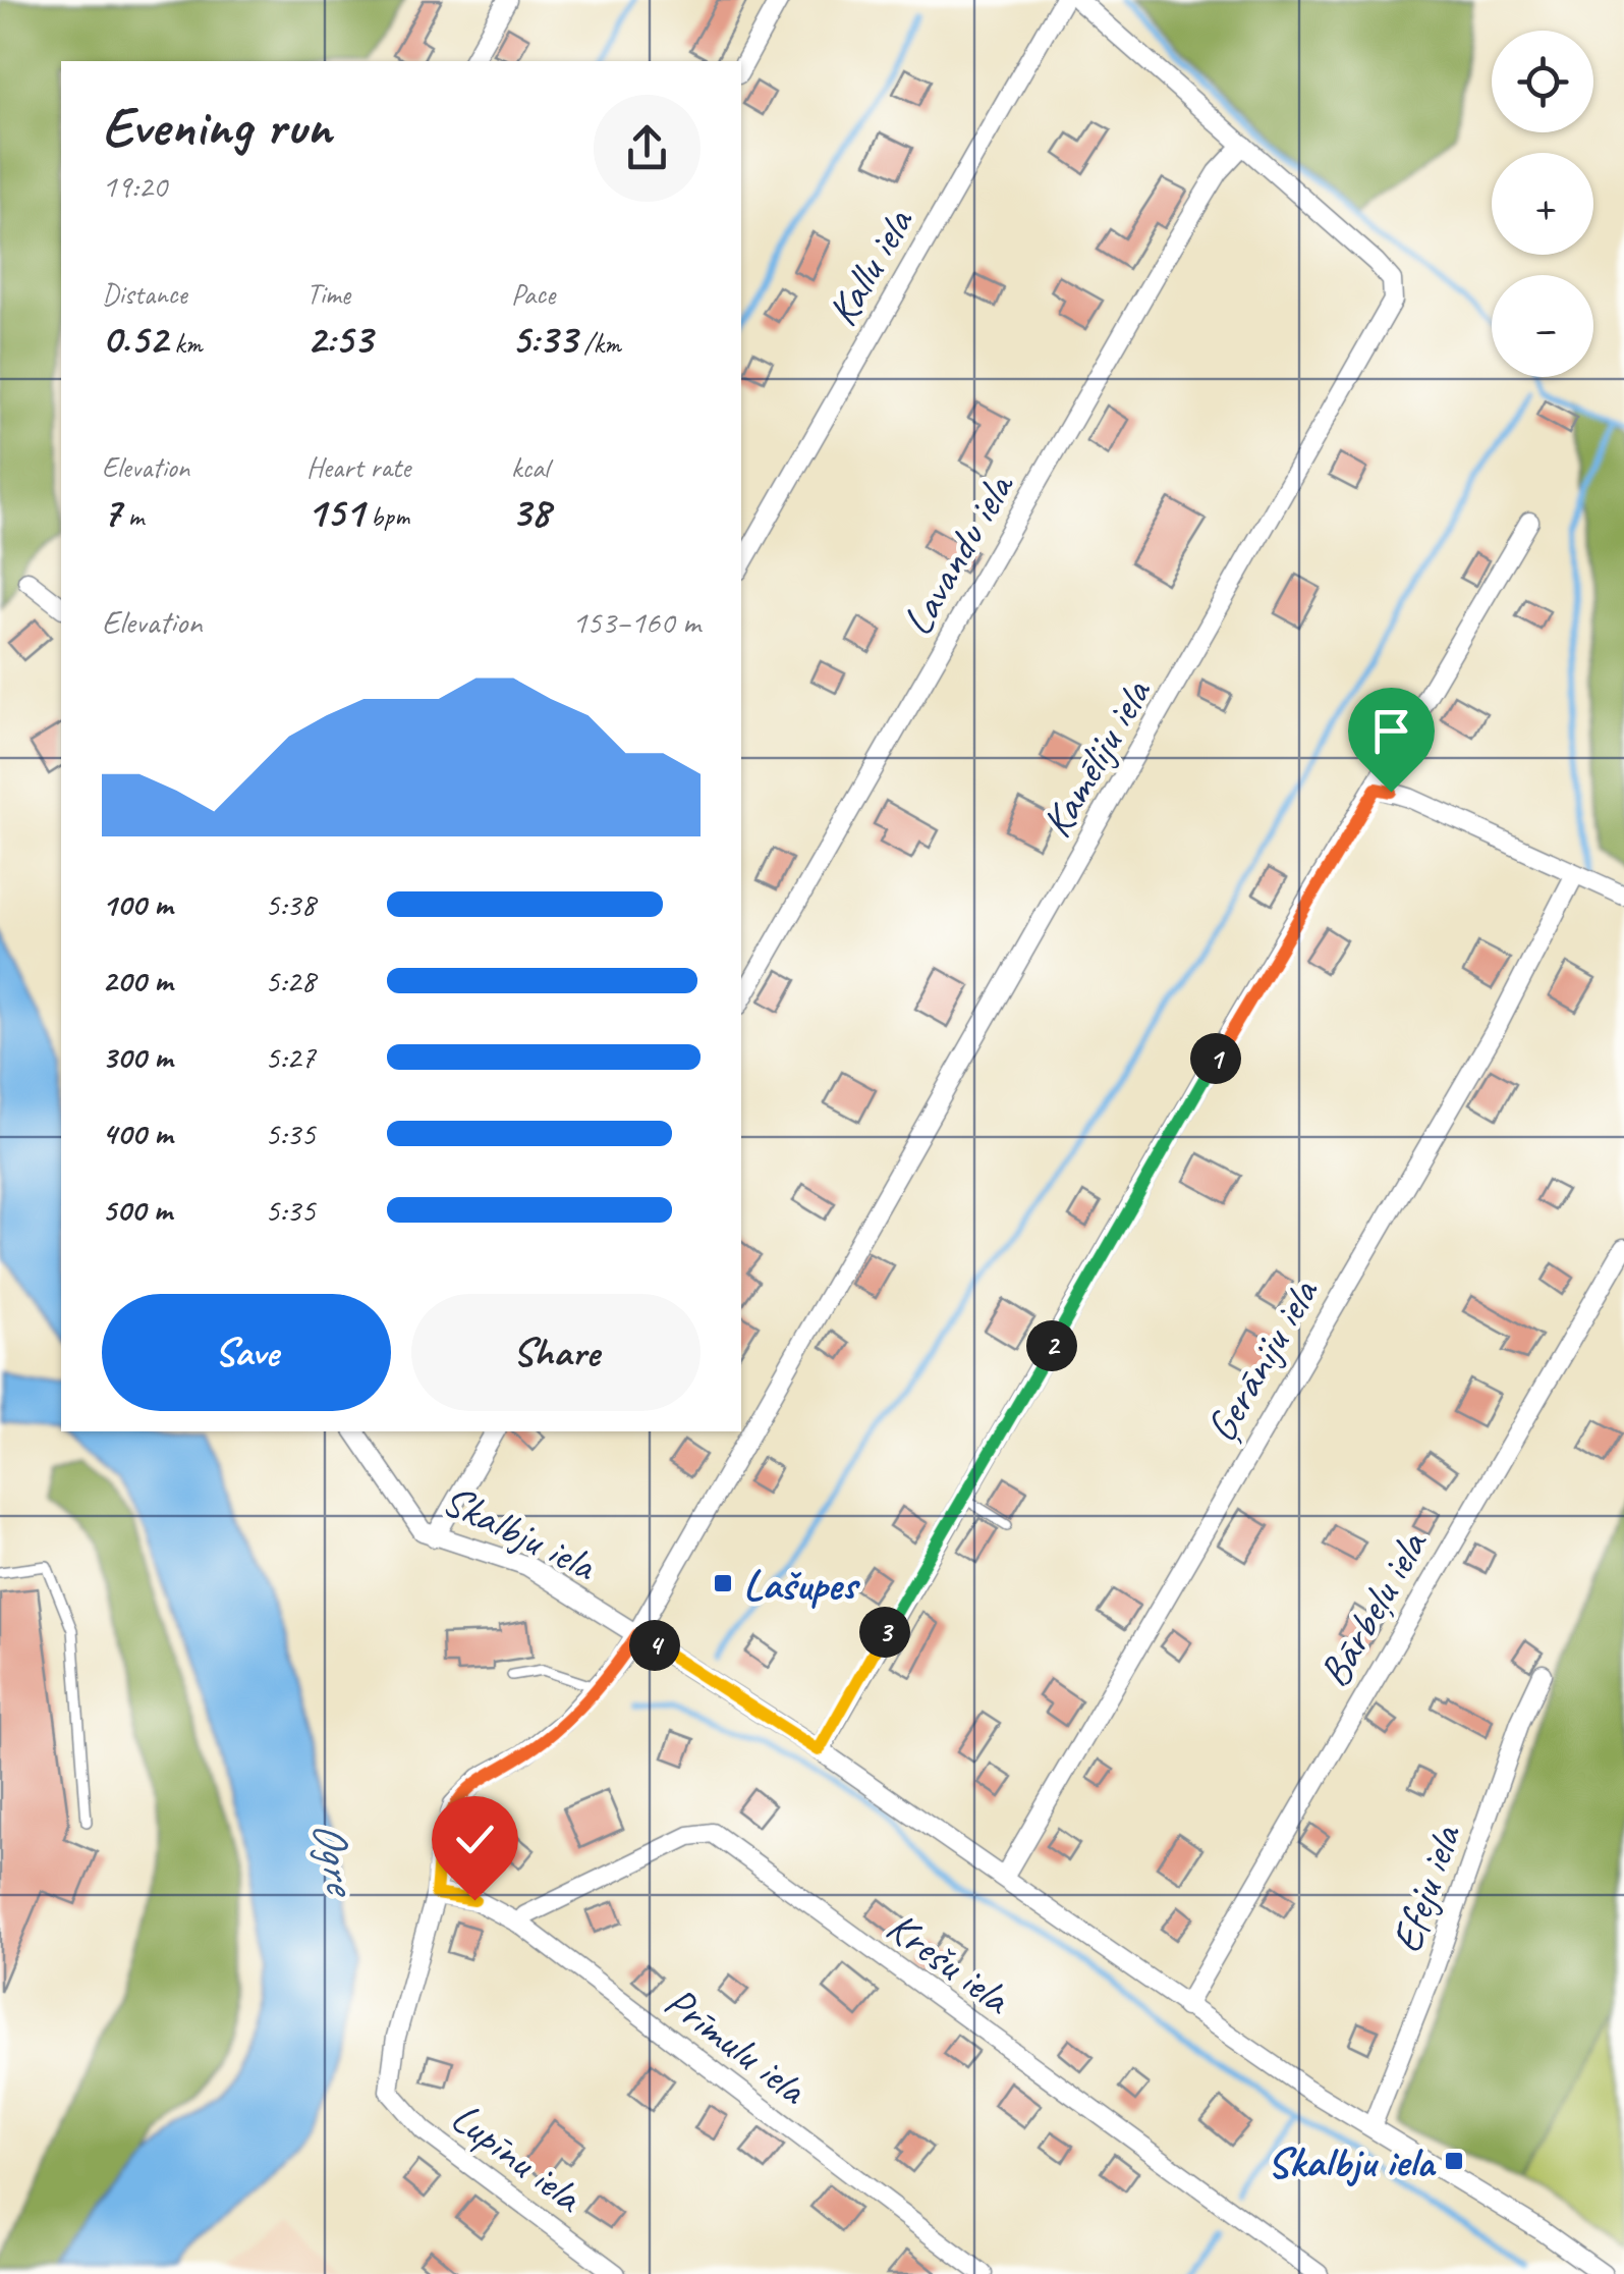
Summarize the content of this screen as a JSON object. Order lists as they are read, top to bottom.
{
  "streets": {
    "street": [
      "Kallu iela",
      "Lavandu iela",
      "Kamēliju iela",
      "Ģerāniju iela",
      "Skalbju iela",
      "Bārbeļu iela",
      "Efeju iela",
      "Krešu iela",
      "Prīmulu iela",
      "Lupīnu iela"
    ]
  },
  "crossings": [
    ["Lavandu iela", "Kamēliju iela"],
    ["Kamēliju iela", "Skalbju iela"],
    ["Ģerāniju iela", "Skalbju iela"],
    ["Skalbju iela", "Bārbeļu iela"],
    ["Skalbju iela", "Efeju iela"],
    ["Krešu iela", "Prīmulu iela"],
    ["Prīmulu iela", "Lupīnu iela"]
  ],
  "water": ["Ogre"],
  "places": {
    "transit": ["Lašupes", "Skalbju iela"]
  },
  "page": {
    "map_buttons": ["+", "−"],
    "heading": ["Evening run", "19:20"],
    "stats": [
      ["Distance", "0.52 km"],
      ["Time", "2:53"],
      ["Pace", "5:33 /km"],
      ["Elevation", "7 m"],
      ["Heart rate", "151 bpm"],
      ["kcal", "38"]
    ],
    "chart": ["Elevation", "153–160 m"],
    "list": [
      {
        "name": "100 m",
        "note": "5:38"
      },
      {
        "name": "200 m",
        "note": "5:28"
      },
      {
        "name": "300 m",
        "note": "5:27"
      },
      {
        "name": "400 m",
        "note": "5:35"
      },
      {
        "name": "500 m",
        "note": "5:35"
      }
    ],
    "pins": [
      "1",
      "2",
      "3",
      "4"
    ],
    "buttons": ["Save", "Share"]
  }
}
